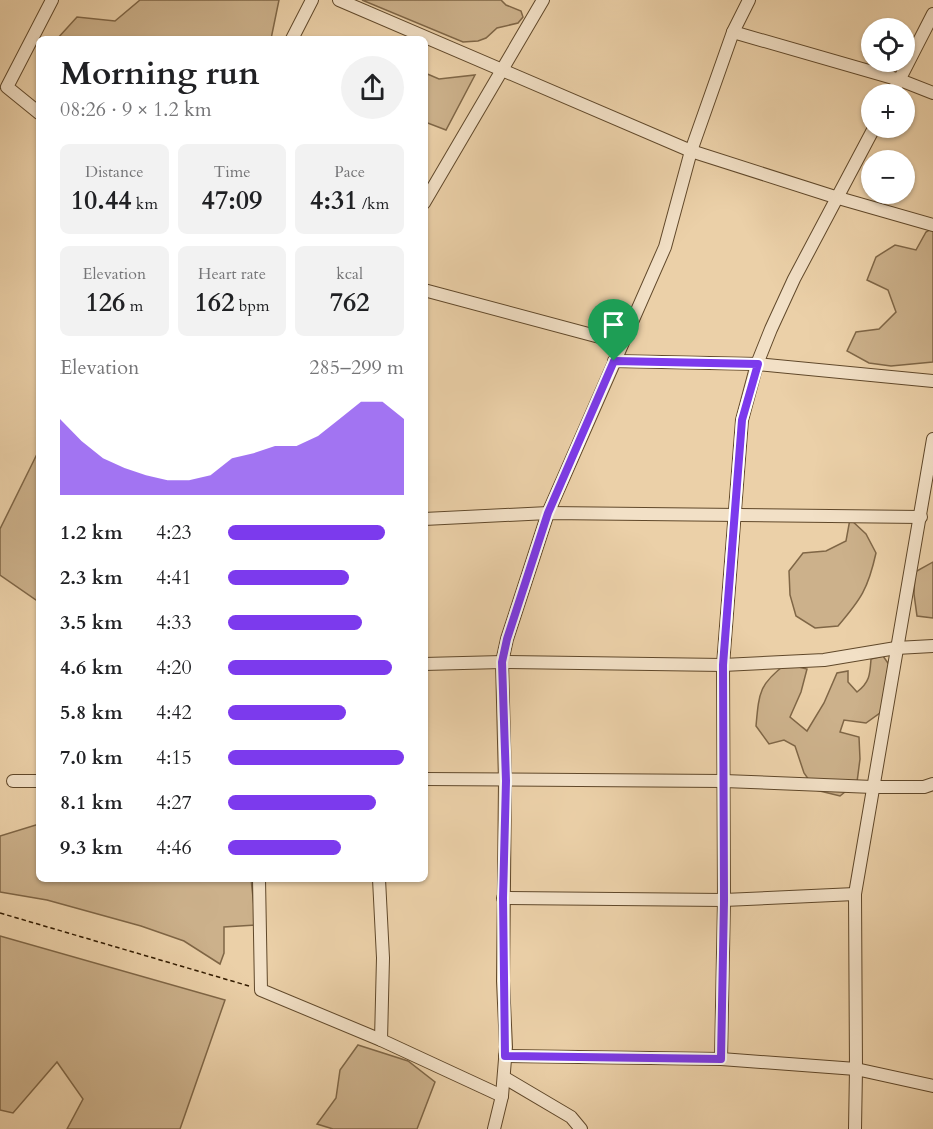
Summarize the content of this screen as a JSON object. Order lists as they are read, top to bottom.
{
  "page": {
    "map_buttons": ["+", "−"],
    "heading": ["Morning run", "08:26 · 9 × 1.2 km"],
    "stats": [
      ["Distance", "10.44 km"],
      ["Time", "47:09"],
      ["Pace", "4:31 /km"],
      ["Elevation", "126 m"],
      ["Heart rate", "162 bpm"],
      ["kcal", "762"]
    ],
    "chart": ["Elevation", "285–299 m"],
    "list": [
      {
        "name": "1.2 km",
        "note": "4:23"
      },
      {
        "name": "2.3 km",
        "note": "4:41"
      },
      {
        "name": "3.5 km",
        "note": "4:33"
      },
      {
        "name": "4.6 km",
        "note": "4:20"
      },
      {
        "name": "5.8 km",
        "note": "4:42"
      },
      {
        "name": "7.0 km",
        "note": "4:15"
      },
      {
        "name": "8.1 km",
        "note": "4:27"
      },
      {
        "name": "9.3 km",
        "note": "4:46"
      }
    ]
  }
}
